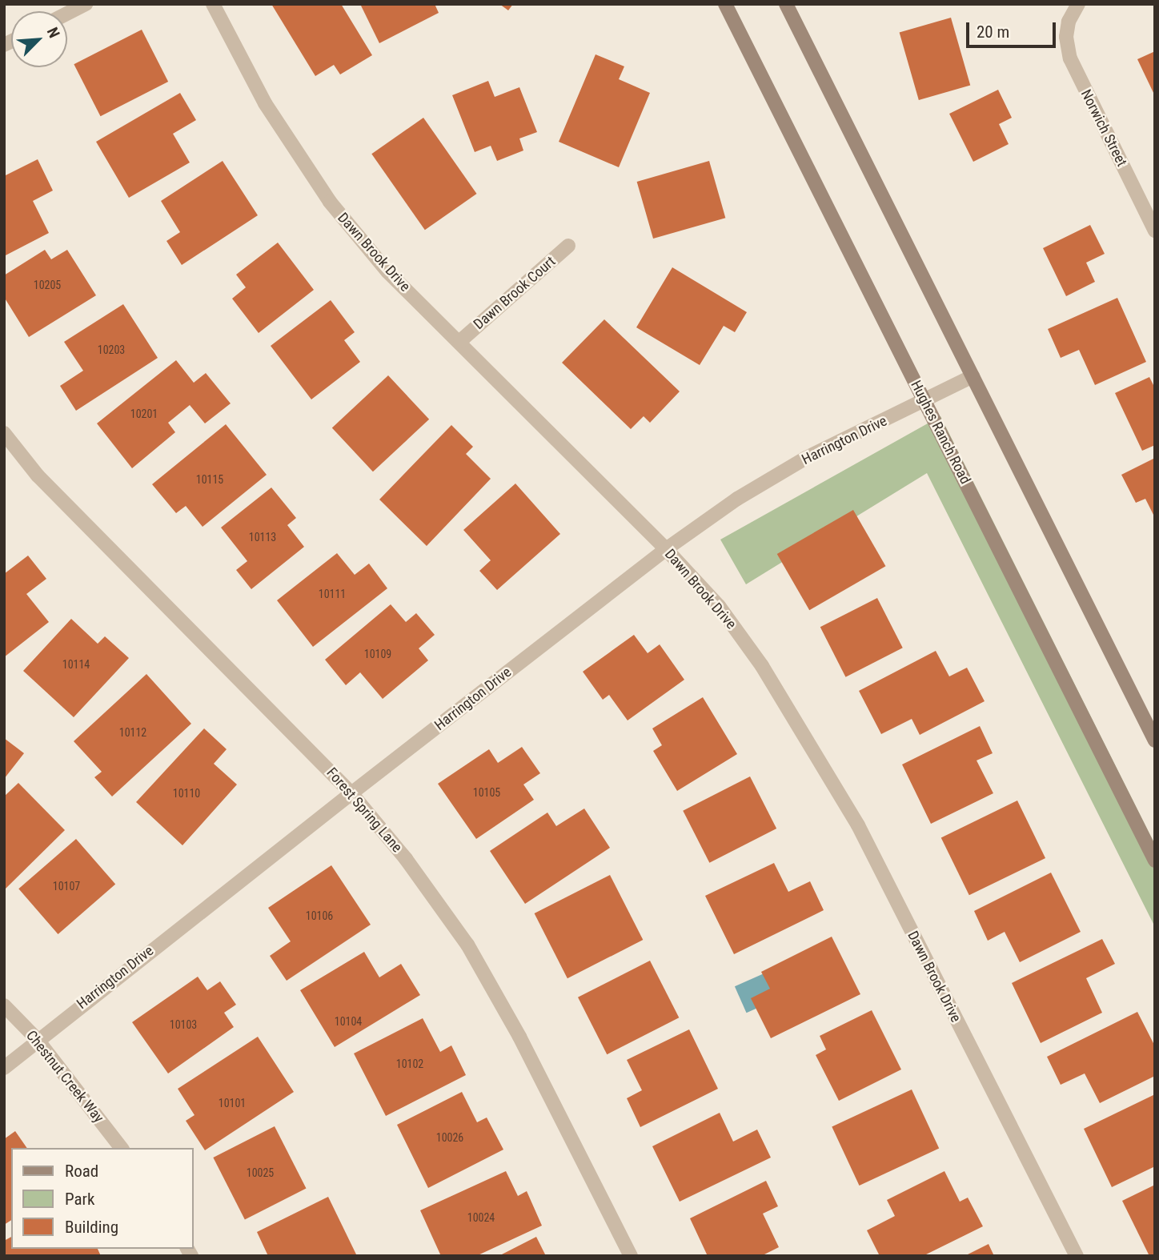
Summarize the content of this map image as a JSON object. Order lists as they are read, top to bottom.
{
  "streets": {
    "street": [
      "Norwich Street",
      "Dawn Brook Drive",
      "Dawn Brook Court",
      "Hughes Ranch Road",
      "Harrington Drive",
      "Forest Spring Lane",
      "Chestnut Creek Way"
    ]
  },
  "crossings": [
    ["Dawn Brook Drive", "Dawn Brook Court"],
    ["Dawn Brook Drive", "Harrington Drive"],
    ["Hughes Ranch Road", "Harrington Drive"],
    ["Harrington Drive", "Forest Spring Lane"],
    ["Harrington Drive", "Chestnut Creek Way"]
  ],
  "house_numbers": [
    "10205",
    "10203",
    "10201",
    "10115",
    "10113",
    "10111",
    "10109",
    "10114",
    "10112",
    "10105",
    "10110",
    "10107",
    "10106",
    "10104",
    "10103",
    "10102",
    "10101",
    "10026",
    "10025",
    "10024"
  ],
  "legend": ["Road", "Park", "Building"],
  "scale_bar": "20 m",
  "north": "top right"
}
